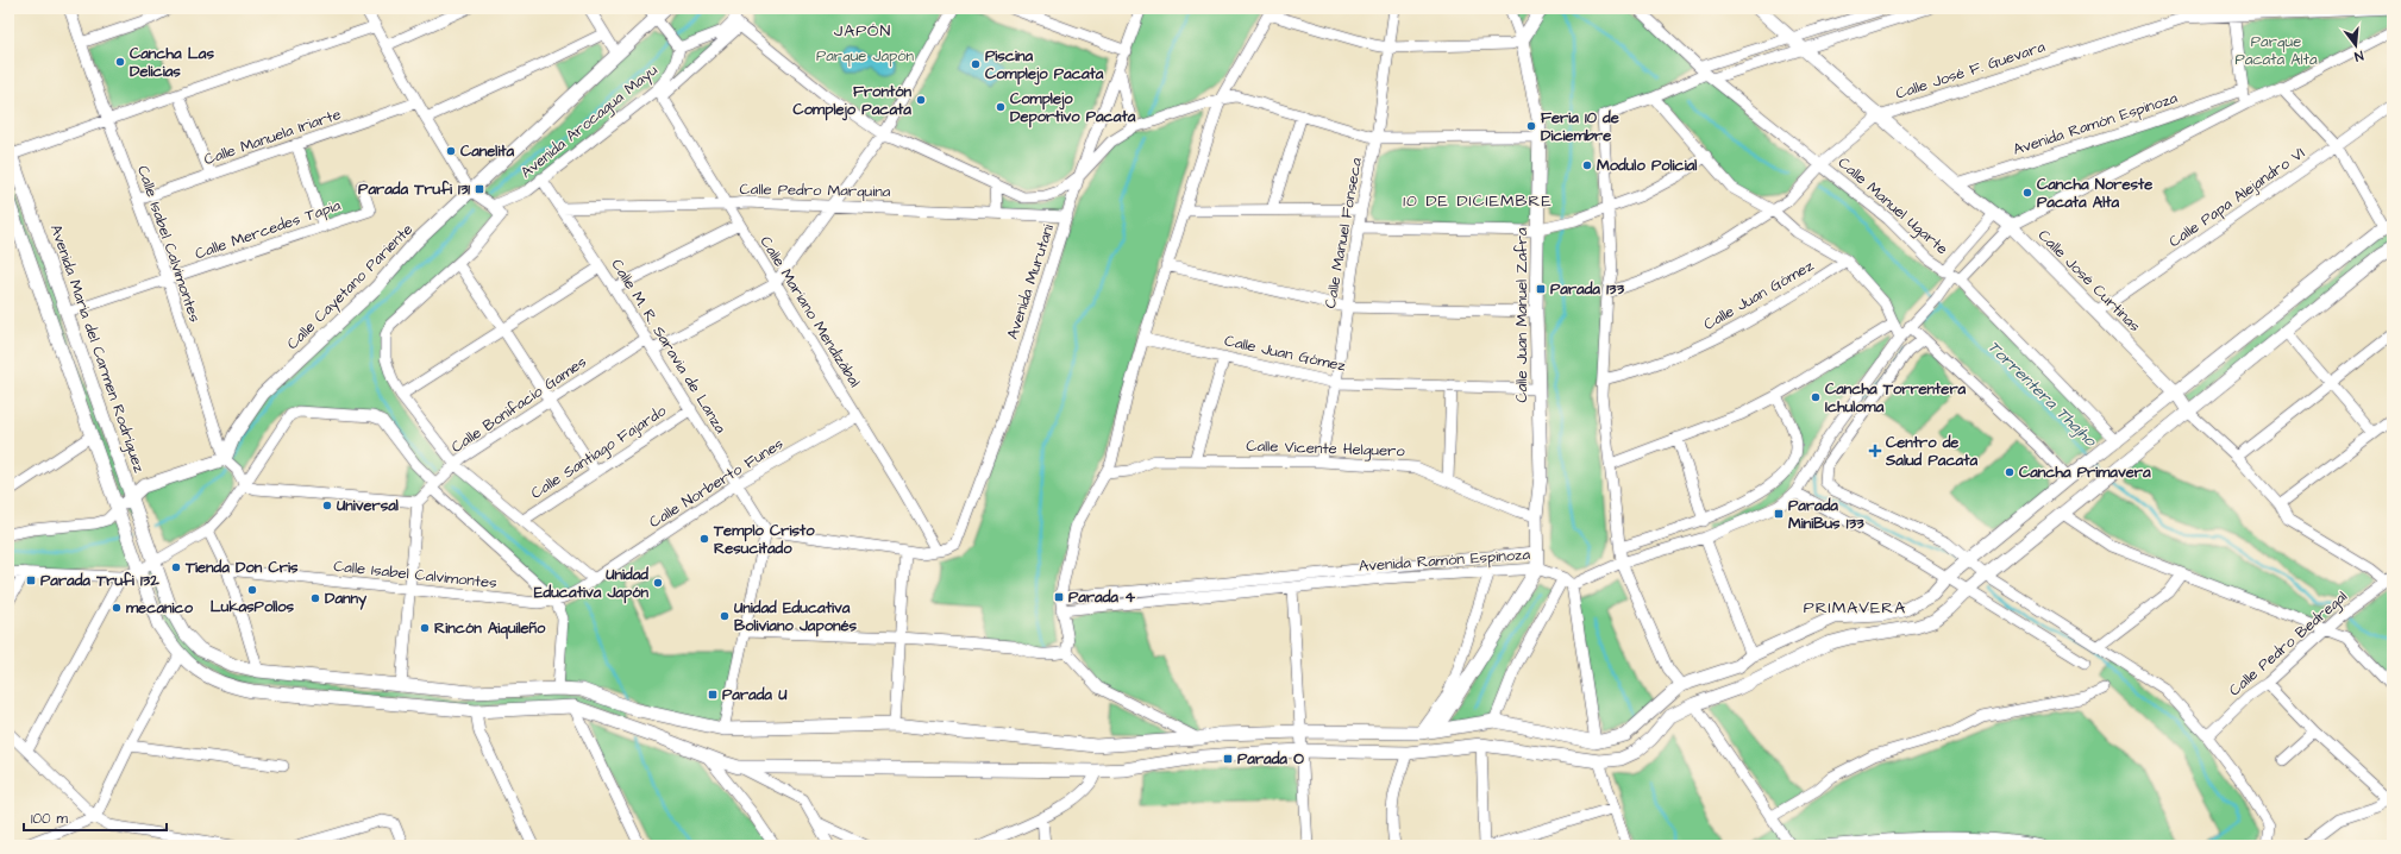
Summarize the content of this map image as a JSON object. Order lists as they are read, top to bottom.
{
  "streets": {
    "street": [
      "Calle José F. Guevara",
      "Avenida Arocagua Mayu",
      "Avenida Ramón Espinoza",
      "Calle Manuela Iriarte",
      "Calle Pedro Marquina",
      "Calle Papa Alejandro VI",
      "Calle Manuel Ugarte",
      "Calle Mercedes Tapia",
      "Calle Manuel Fonseca",
      "Calle Isabel Calvimontes",
      "Calle José Curtinas",
      "Avenida Murutani",
      "Calle Cayetano Pariente",
      "Calle Juan Gómez",
      "Calle Mariano Mendizábal",
      "Calle Juan Manuel Zafra",
      "Calle M. R. Saravia de Lanza",
      "Avenida Maria del Carmen Rodríguez",
      "Calle Bonifacio Games",
      "Calle Vicente Helguero",
      "Calle Santiago Fajardo",
      "Calle Norberto Funes",
      "Calle Pedro Bedregal"
    ]
  },
  "crossings": [
    ["Calle José F. Guevara", "Calle Manuel Ugarte"],
    ["Calle José F. Guevara", "Calle José Curtinas"],
    ["Avenida Arocagua Mayu", "Calle Cayetano Pariente"],
    ["Avenida Arocagua Mayu", "Calle Mariano Mendizábal"],
    ["Avenida Arocagua Mayu", "Calle M. R. Saravia de Lanza"],
    ["Avenida Ramón Espinoza", "Calle José Curtinas"],
    ["Avenida Ramón Espinoza", "Calle Juan Manuel Zafra"],
    ["Calle Manuela Iriarte", "Calle Isabel Calvimontes"],
    ["Calle Pedro Marquina", "Avenida Murutani"],
    ["Calle Pedro Marquina", "Calle Mariano Mendizábal"],
    ["Calle Pedro Marquina", "Calle M. R. Saravia de Lanza"],
    ["Calle Papa Alejandro VI", "Calle José Curtinas"],
    ["Calle Mercedes Tapia", "Calle Isabel Calvimontes"],
    ["Calle Mercedes Tapia", "Avenida Maria del Carmen Rodríguez"],
    ["Calle Manuel Fonseca", "Calle Juan Gómez"],
    ["Calle Manuel Fonseca", "Calle Vicente Helguero"],
    ["Calle Isabel Calvimontes", "Calle Cayetano Pariente"],
    ["Calle Isabel Calvimontes", "Calle Norberto Funes"],
    ["Calle José Curtinas", "Calle Pedro Bedregal"],
    ["Avenida Murutani", "Calle Mariano Mendizábal"],
    ["Calle Juan Gómez", "Calle Juan Manuel Zafra"],
    ["Calle Mariano Mendizábal", "Calle Norberto Funes"],
    ["Calle Juan Manuel Zafra", "Calle Vicente Helguero"],
    ["Calle M. R. Saravia de Lanza", "Calle Bonifacio Games"],
    ["Calle M. R. Saravia de Lanza", "Calle Santiago Fajardo"],
    ["Calle M. R. Saravia de Lanza", "Calle Norberto Funes"]
  ],
  "districts": ["JAPÓN", "10 DE DICIEMBRE", "PRIMAVERA"],
  "water": ["Torrentera Thajho"],
  "parks": ["Parque Pacata Alta", "Parque Japón"],
  "places": {
    "other": [
      "Cancha Las Delicias",
      "Piscina Complejo Pacata",
      "Frontón Complejo Pacata",
      "Complejo Deportivo Pacata",
      "Feria 10 de Diciembre",
      "Canelita",
      "Modulo Policial",
      "Cancha Noreste Pacata Alta",
      "Cancha Torrentera Ichuloma",
      "Cancha Primavera",
      "Universal",
      "Templo Cristo Resucitado",
      "Tienda Don Cris",
      "Unidad Educativa Japón",
      "LukasPollos",
      "Danny",
      "mecanico",
      "Unidad Educativa Boliviano Japonés",
      "Rincón Aiquileño"
    ],
    "transit": [
      "Parada Trufi 131",
      "Parada 133",
      "Parada MiniBus 133",
      "Parada Trufi 132",
      "Parada 4",
      "Parada U",
      "Parada O"
    ],
    "health": ["Centro de Salud Pacata"]
  },
  "scale_bar": "100 m",
  "north": "bottom"
}
